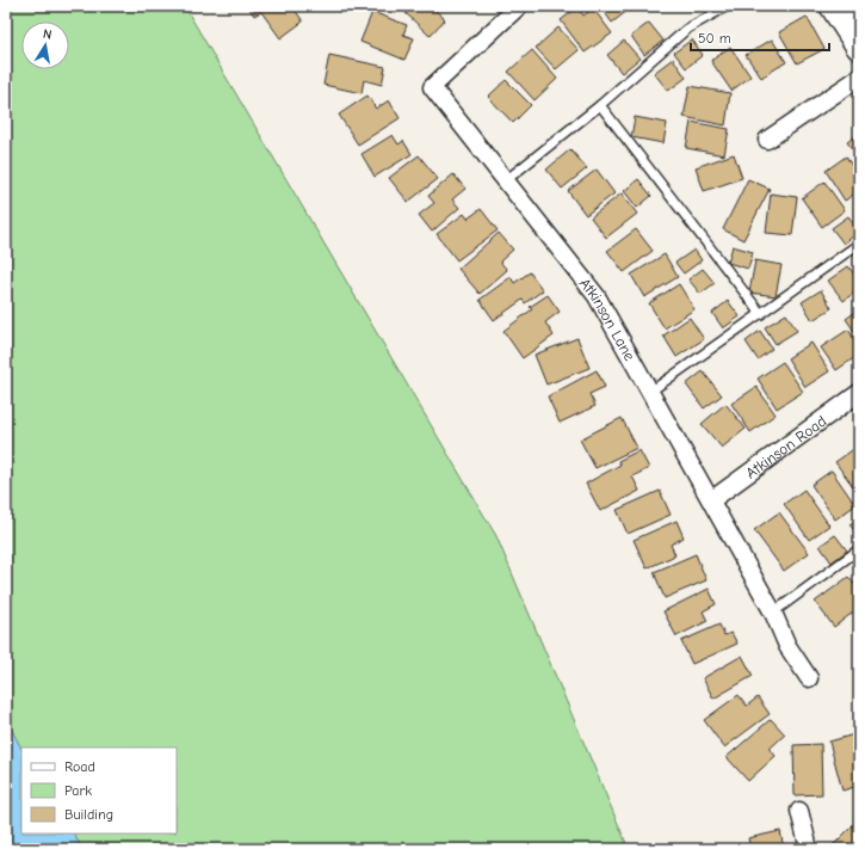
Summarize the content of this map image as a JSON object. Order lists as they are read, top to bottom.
{
  "streets": {
    "street": ["Atkinson Lane", "Atkinson Road"]
  },
  "crossings": [
    ["Atkinson Lane", "Atkinson Road"]
  ],
  "legend": ["Road", "Park", "Building"],
  "scale_bar": "50 m",
  "north": "top"
}
